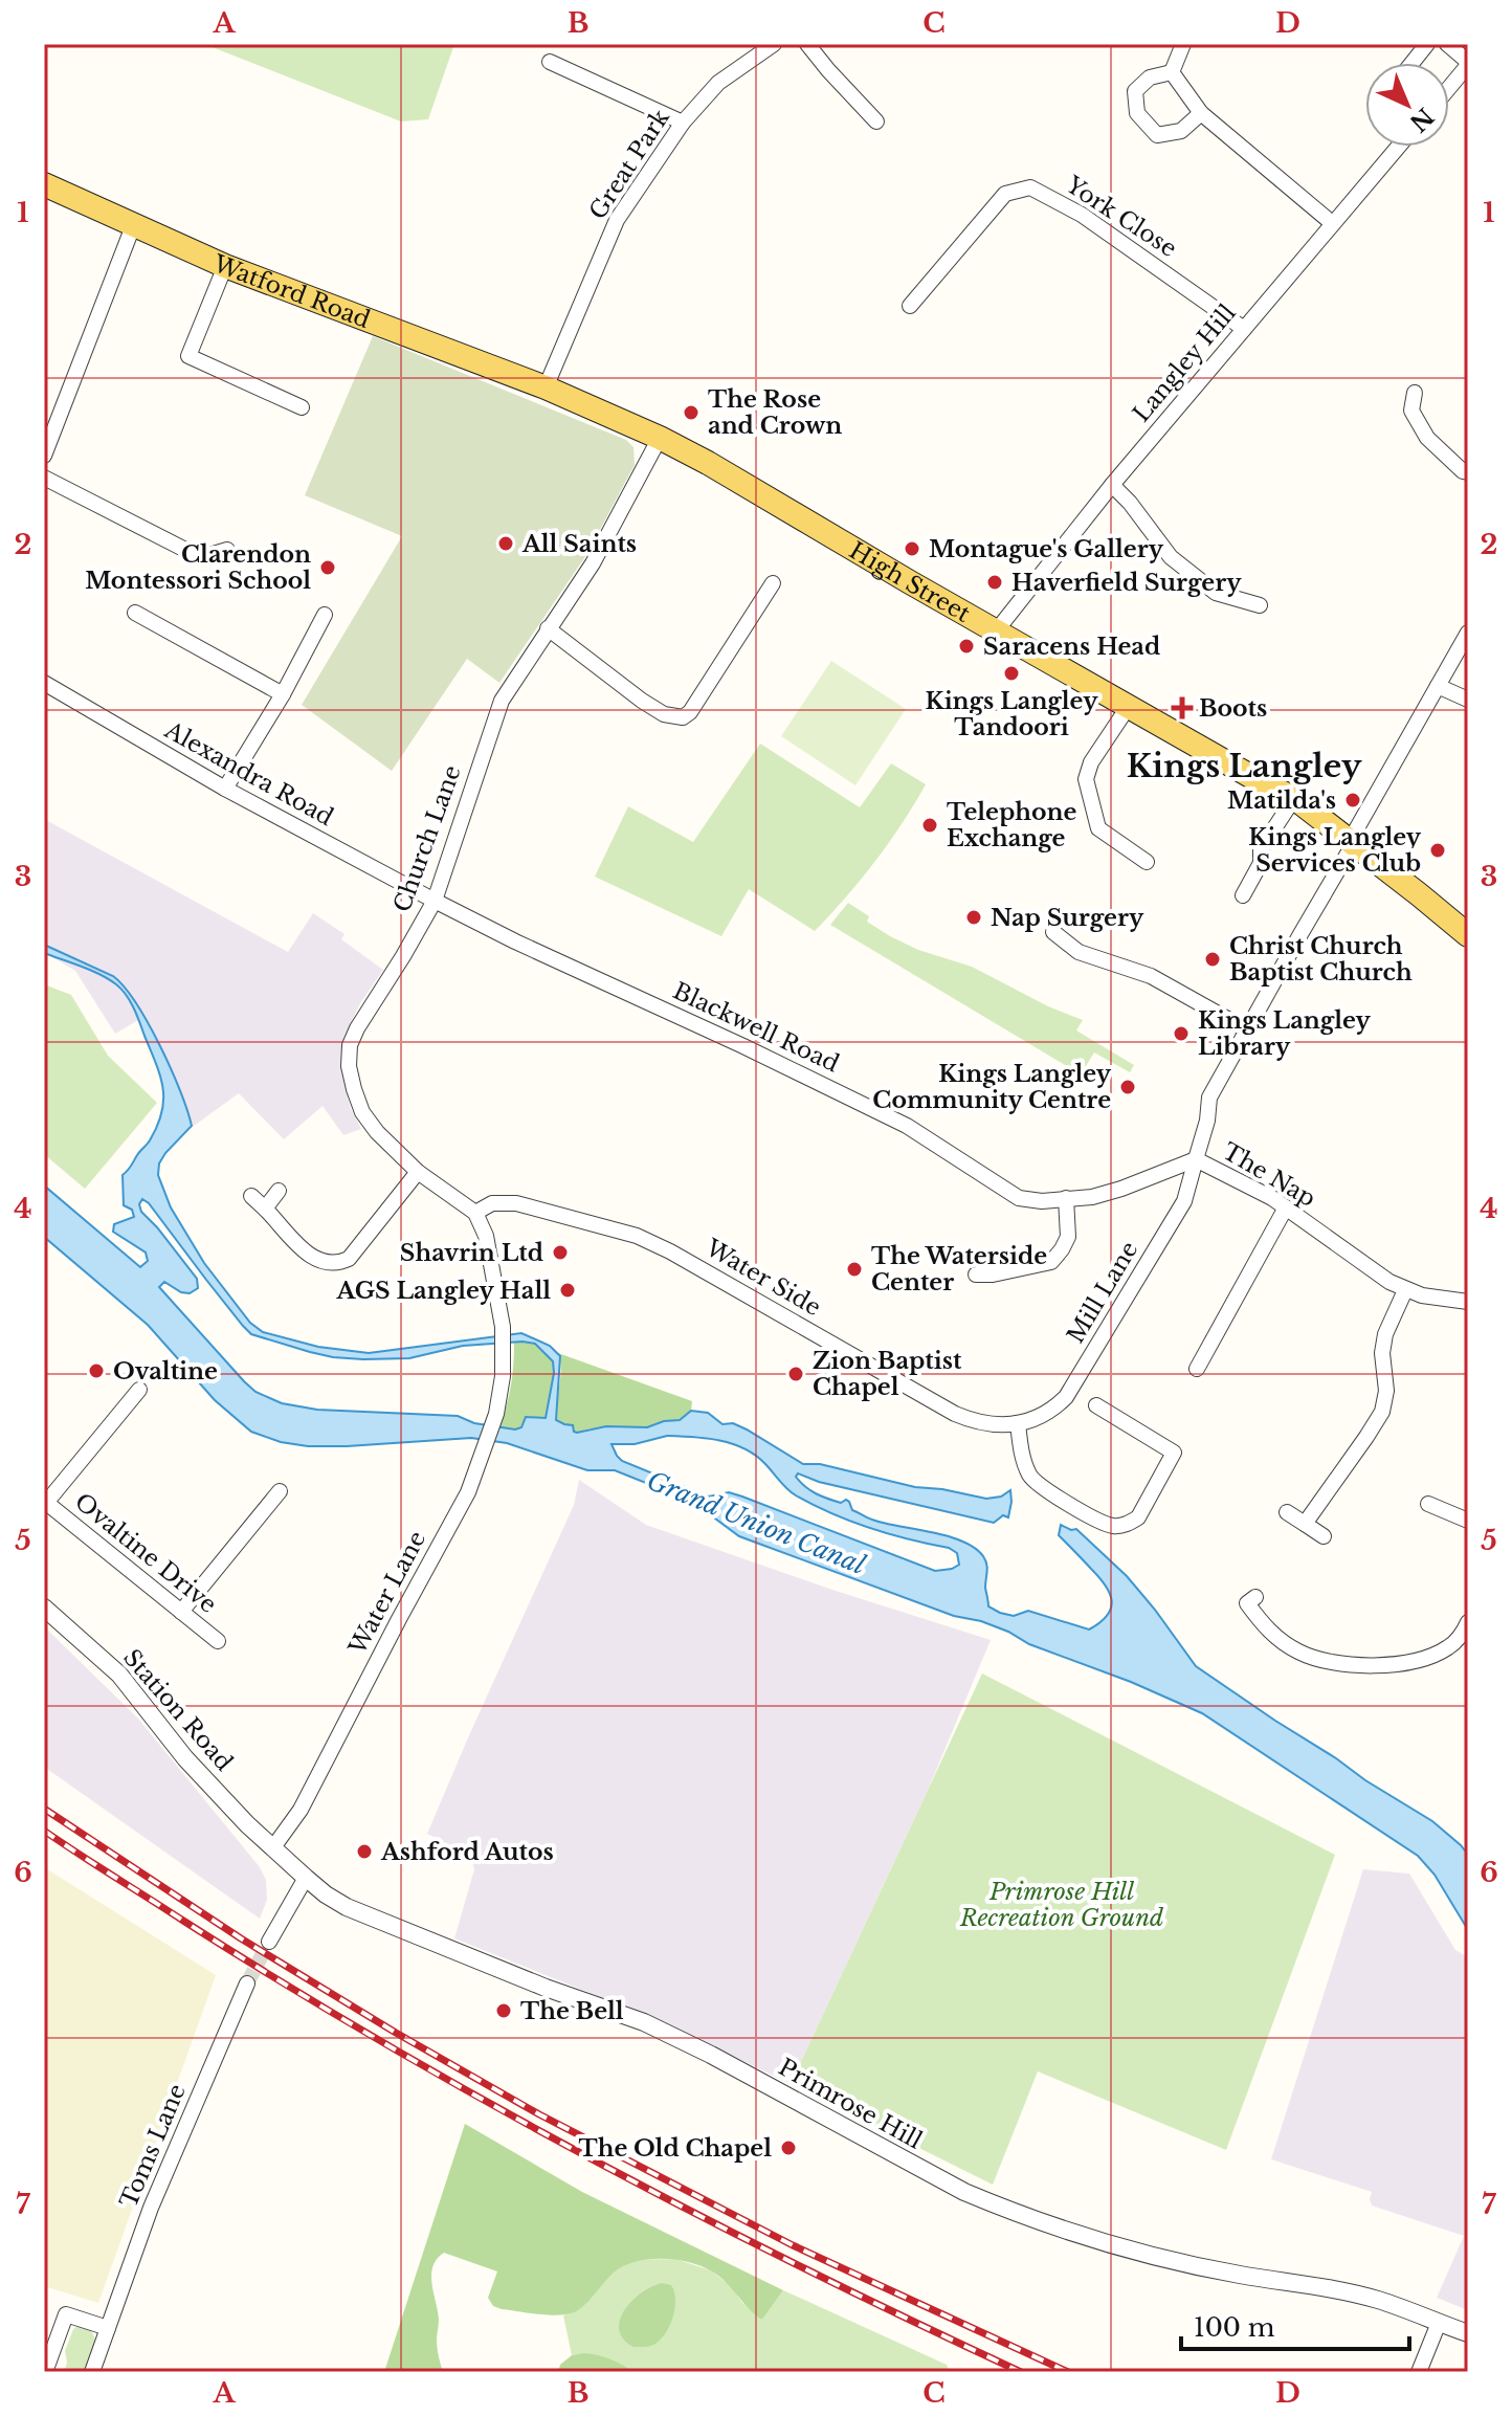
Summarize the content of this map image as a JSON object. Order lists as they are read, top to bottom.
{
  "streets": {
    "main road": ["Watford Road", "High Street"],
    "street": [
      "Great Park",
      "York Close",
      "Langley Hill",
      "Alexandra Road",
      "Church Lane",
      "Blackwell Road",
      "The Nap",
      "Water Side",
      "Mill Lane",
      "Ovaltine Drive",
      "Water Lane",
      "Station Road",
      "Primrose Hill",
      "Toms Lane"
    ]
  },
  "crossings": [
    ["Great Park", "Watford Road"],
    ["Great Park", "High Street"],
    ["York Close", "Langley Hill"],
    ["Watford Road", "High Street"],
    ["Langley Hill", "High Street"],
    ["High Street", "Church Lane"],
    ["High Street", "The Nap"],
    ["Alexandra Road", "Church Lane"],
    ["Alexandra Road", "Blackwell Road"],
    ["Church Lane", "Blackwell Road"],
    ["Church Lane", "Water Side"],
    ["Church Lane", "Water Lane"],
    ["Blackwell Road", "The Nap"],
    ["Blackwell Road", "Mill Lane"],
    ["The Nap", "Mill Lane"],
    ["Water Side", "Mill Lane"],
    ["Water Side", "Water Lane"],
    ["Water Lane", "Station Road"],
    ["Water Lane", "Primrose Hill"],
    ["Station Road", "Primrose Hill"]
  ],
  "districts": ["Kings Langley"],
  "water": ["Grand Union Canal"],
  "parks": ["Primrose Hill Recreation Ground"],
  "places": {
    "other": [
      "The Rose and Crown",
      "All Saints",
      "Montague's Gallery",
      "Clarendon Montessori School",
      "Haverfield Surgery",
      "Saracens Head",
      "Kings Langley Tandoori",
      "Matilda's",
      "Telephone Exchange",
      "Kings Langley Services Club",
      "Nap Surgery",
      "Christ Church Baptist Church",
      "Kings Langley Library",
      "Kings Langley Community Centre",
      "Shavrin Ltd",
      "The Waterside Center",
      "AGS Langley Hall",
      "Ovaltine",
      "Zion Baptist Chapel",
      "Ashford Autos",
      "The Bell",
      "The Old Chapel"
    ],
    "health": ["Boots"]
  },
  "scale_bar": "100 m",
  "north": "bottom right",
  "grid": {
    "columns": [
      "A",
      "B",
      "C",
      "D"
    ],
    "rows": [
      "1",
      "2",
      "3",
      "4",
      "5",
      "6",
      "7"
    ]
  }
}
